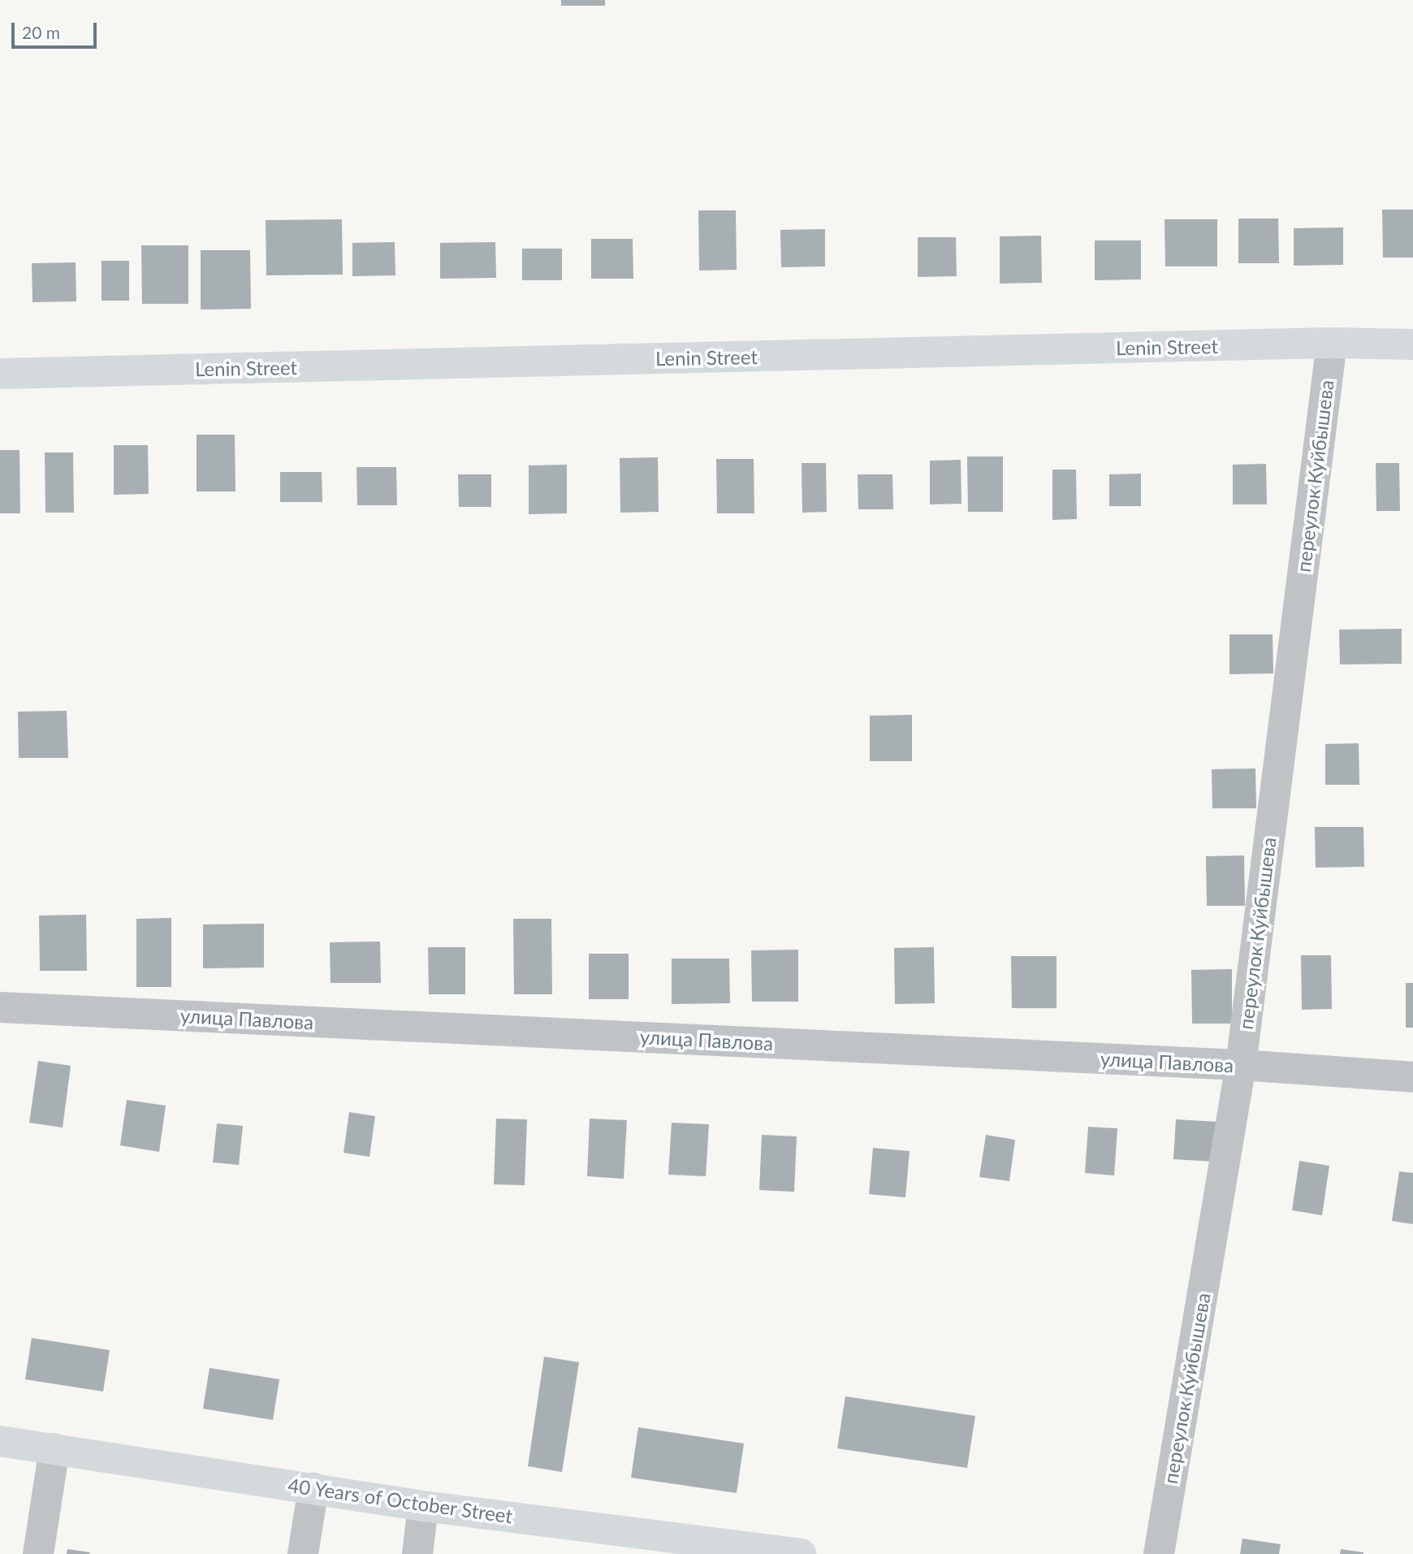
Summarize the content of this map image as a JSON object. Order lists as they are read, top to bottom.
{
  "streets": {
    "street": [
      "Lenin Street",
      "переулок Куйбышева",
      "улица Павлова",
      "40 Years of October Street"
    ]
  },
  "crossings": [
    ["Lenin Street", "переулок Куйбышева"],
    ["переулок Куйбышева", "улица Павлова"]
  ],
  "scale_bar": "20 m"
}
